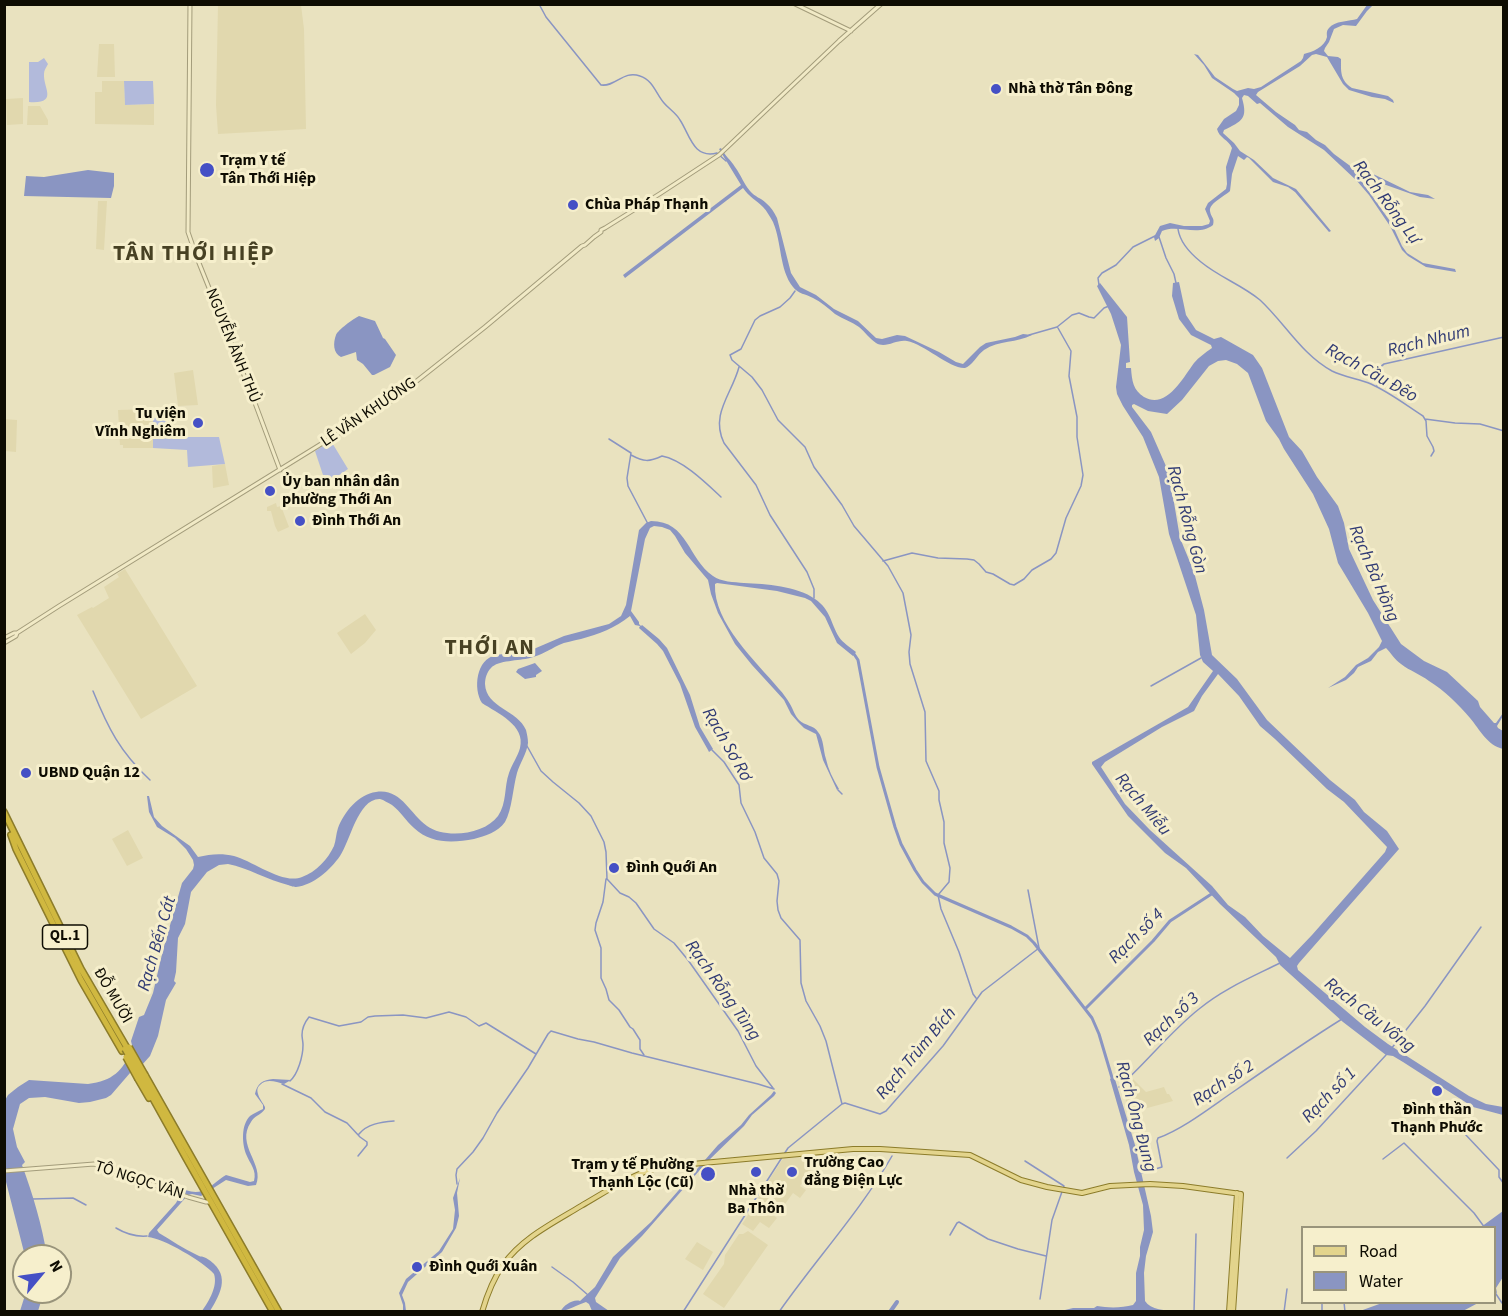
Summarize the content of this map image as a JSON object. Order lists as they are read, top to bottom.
{
  "streets": {
    "highway": ["QL.1", "ĐỖ MƯỜI"],
    "main road": ["NGUYỄN ẢNH THỦ", "LÊ VĂN KHƯƠNG", "TÔ NGỌC VÂN"]
  },
  "crossings": [
    ["NGUYỄN ẢNH THỦ", "LÊ VĂN KHƯƠNG"],
    ["QL.1", "ĐỖ MƯỜI"],
    ["QL.1", "TÔ NGỌC VÂN"]
  ],
  "districts": ["TÂN THỚI HIỆP", "THỚI AN"],
  "water": [
    "Rạch Rỗng Lự",
    "Rạch Nhum",
    "Rạch Cầu Đẽo",
    "Rạch Rỗng Gòn",
    "Rạch Bà Hồng",
    "Rạch Sơ Rơ",
    "Rạch Miễu",
    "Rạch số 4",
    "Rạch Bến Cát",
    "Rạch Rỗng Tùng",
    "Rạch Cầu Võng",
    "Rạch số 3",
    "Rạch Trùm Bích",
    "Rạch số 2",
    "Rạch số 1",
    "Rạch Ông Đụng"
  ],
  "places": [
    "Nhà thờ Tân Đông",
    "Trạm Y tế Tân Thới Hiệp",
    "Chùa Pháp Thạnh",
    "Tu viện Vĩnh Nghiêm",
    "Ủy ban nhân dân phường Thới An",
    "Đình Thới An",
    "UBND Quận 12",
    "Đình Quới An",
    "Đình thần Thạnh Phước",
    "Nhà thờ Ba Thôn",
    "Trường Cao đẳng Điện Lực",
    "Trạm y tế Phường Thạnh Lộc (Cũ)",
    "Đình Quới Xuân"
  ],
  "legend": ["Road", "Water"],
  "north": "top right"
}
